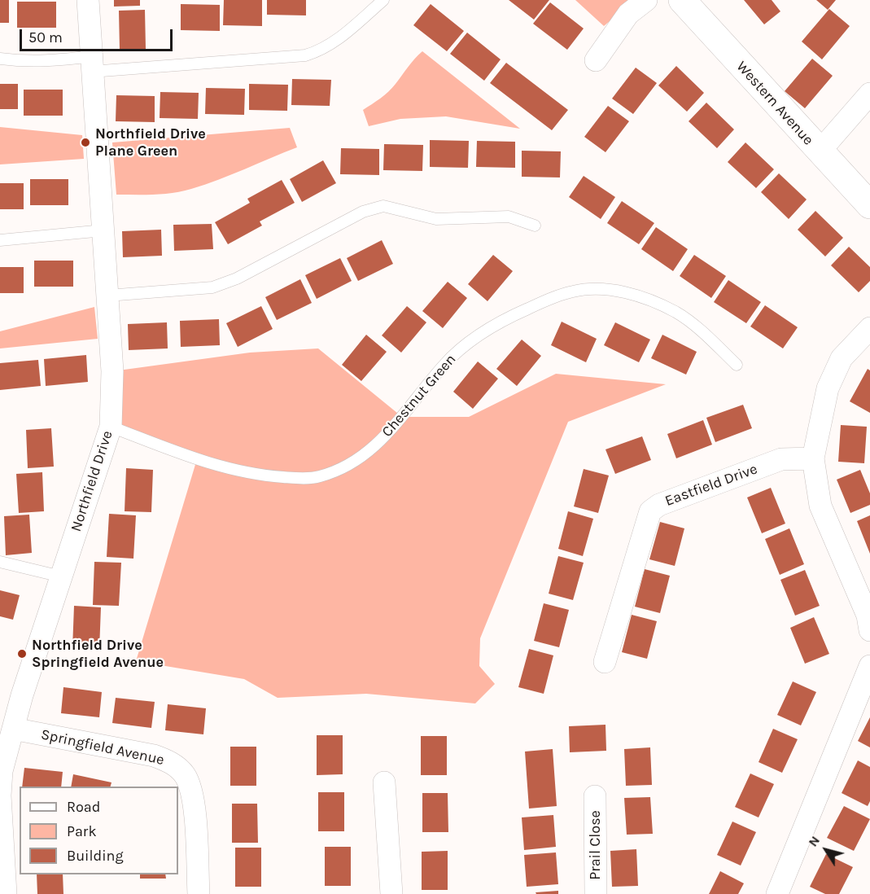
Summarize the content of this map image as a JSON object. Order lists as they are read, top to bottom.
{
  "streets": {
    "street": [
      "Western Avenue",
      "Northfield Drive",
      "Eastfield Drive",
      "Springfield Avenue",
      "Prail Close"
    ],
    "lane": ["Chestnut Green"]
  },
  "crossings": [
    ["Chestnut Green", "Northfield Drive"],
    ["Northfield Drive", "Springfield Avenue"]
  ],
  "places": ["Northfield Drive Plane Green", "Northfield Drive Springfield Avenue"],
  "legend": ["Road", "Park", "Building"],
  "scale_bar": "50 m",
  "north": "top left"
}
